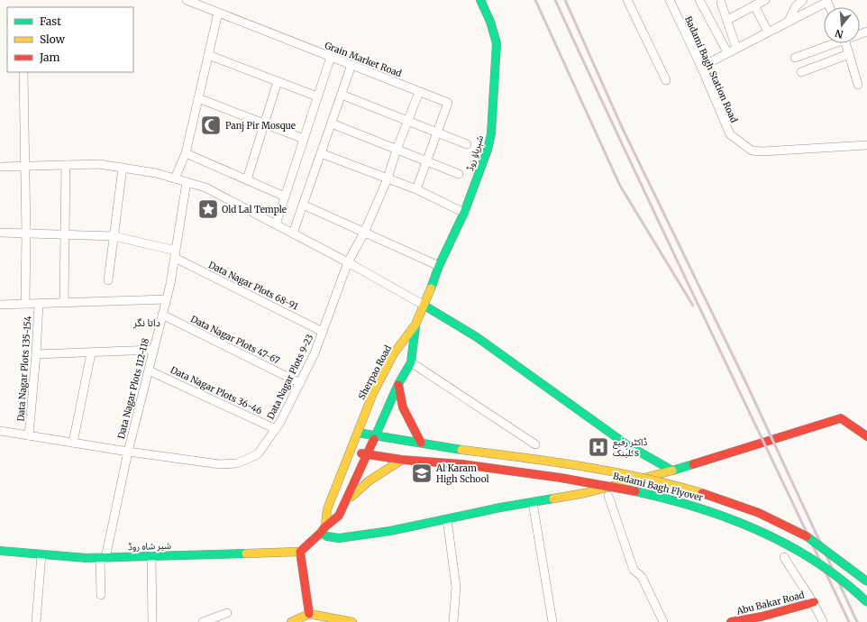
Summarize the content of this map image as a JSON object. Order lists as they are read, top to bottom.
{
  "streets": {
    "street": [
      "Grain Market Road",
      "Badami Bagh Station Road",
      "شېرپاؤ روڈ",
      "Data Nagar Plots 68-91",
      "Data Nagar Plots 47-67",
      "Data Nagar Plots 135-154",
      "Sherpao Road",
      "Data Nagar Plots 9-23",
      "Data Nagar Plots 112-118",
      "Data Nagar Plots 36-46",
      "Badami Bagh Flyover",
      "شیر شاہ روڈ",
      "Abu Bakar Road"
    ]
  },
  "crossings": [
    ["Grain Market Road", "Data Nagar Plots 9-23"],
    ["شېرپاؤ روڈ", "Sherpao Road"],
    ["Data Nagar Plots 68-91", "Data Nagar Plots 9-23"],
    ["Data Nagar Plots 68-91", "Data Nagar Plots 112-118"],
    ["Data Nagar Plots 47-67", "Data Nagar Plots 9-23"],
    ["Data Nagar Plots 47-67", "Data Nagar Plots 112-118"],
    ["Sherpao Road", "Badami Bagh Flyover"],
    ["Data Nagar Plots 9-23", "Data Nagar Plots 112-118"],
    ["Data Nagar Plots 9-23", "Data Nagar Plots 36-46"],
    ["Data Nagar Plots 112-118", "Data Nagar Plots 36-46"],
    ["Data Nagar Plots 112-118", "شیر شاہ روڈ"]
  ],
  "districts": ["داتا نگر"],
  "places": {
    "mosque": ["Panj Pir Mosque"],
    "place": ["Old Lal Temple"],
    "hospital": ["ڈاکٹر رفیع کلینکs"],
    "school or university": ["Al Karam High School"]
  },
  "legend": ["Fast", "Slow", "Jam"],
  "north": "bottom"
}
